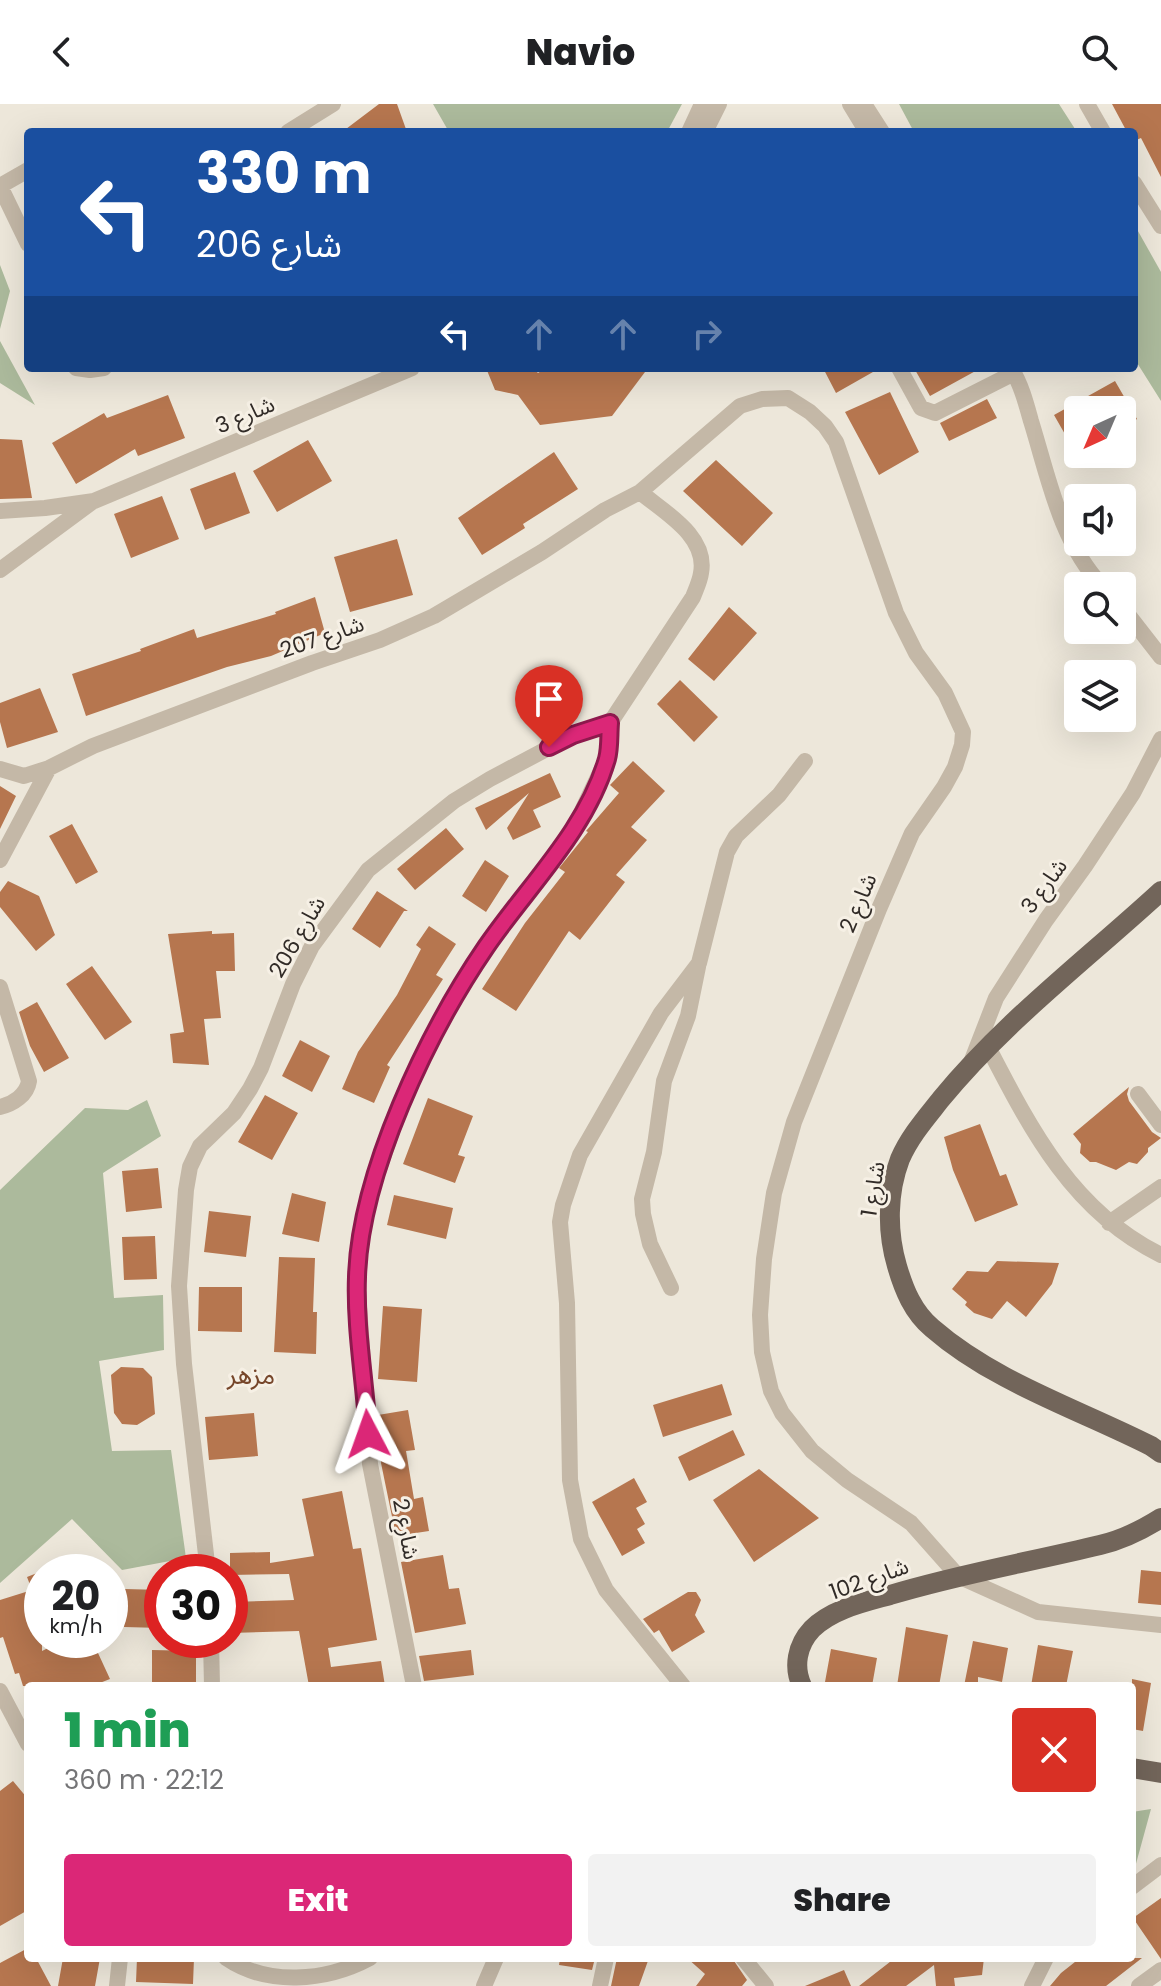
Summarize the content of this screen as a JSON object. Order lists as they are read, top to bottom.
{
  "streets": {
    "main road": ["شارع 1", "شارع 102"],
    "street": [
      "شارع 3",
      "شارع 207",
      "شارع 2",
      "شارع 206"
    ]
  },
  "crossings": [
    ["شارع 3", "شارع 1"],
    ["شارع 207", "شارع 2"],
    ["شارع 2", "شارع 206"],
    ["شارع 2", "شارع 102"]
  ],
  "districts": ["مزهر"],
  "north": "bottom left",
  "page": {
    "header": "Navio",
    "turn": ["330 m", "شارع 206"],
    "speed": "20 km/h",
    "limit": "30",
    "heading": ["1 min", "360 m · 22:12"],
    "buttons": ["Exit", "Share"]
  }
}
